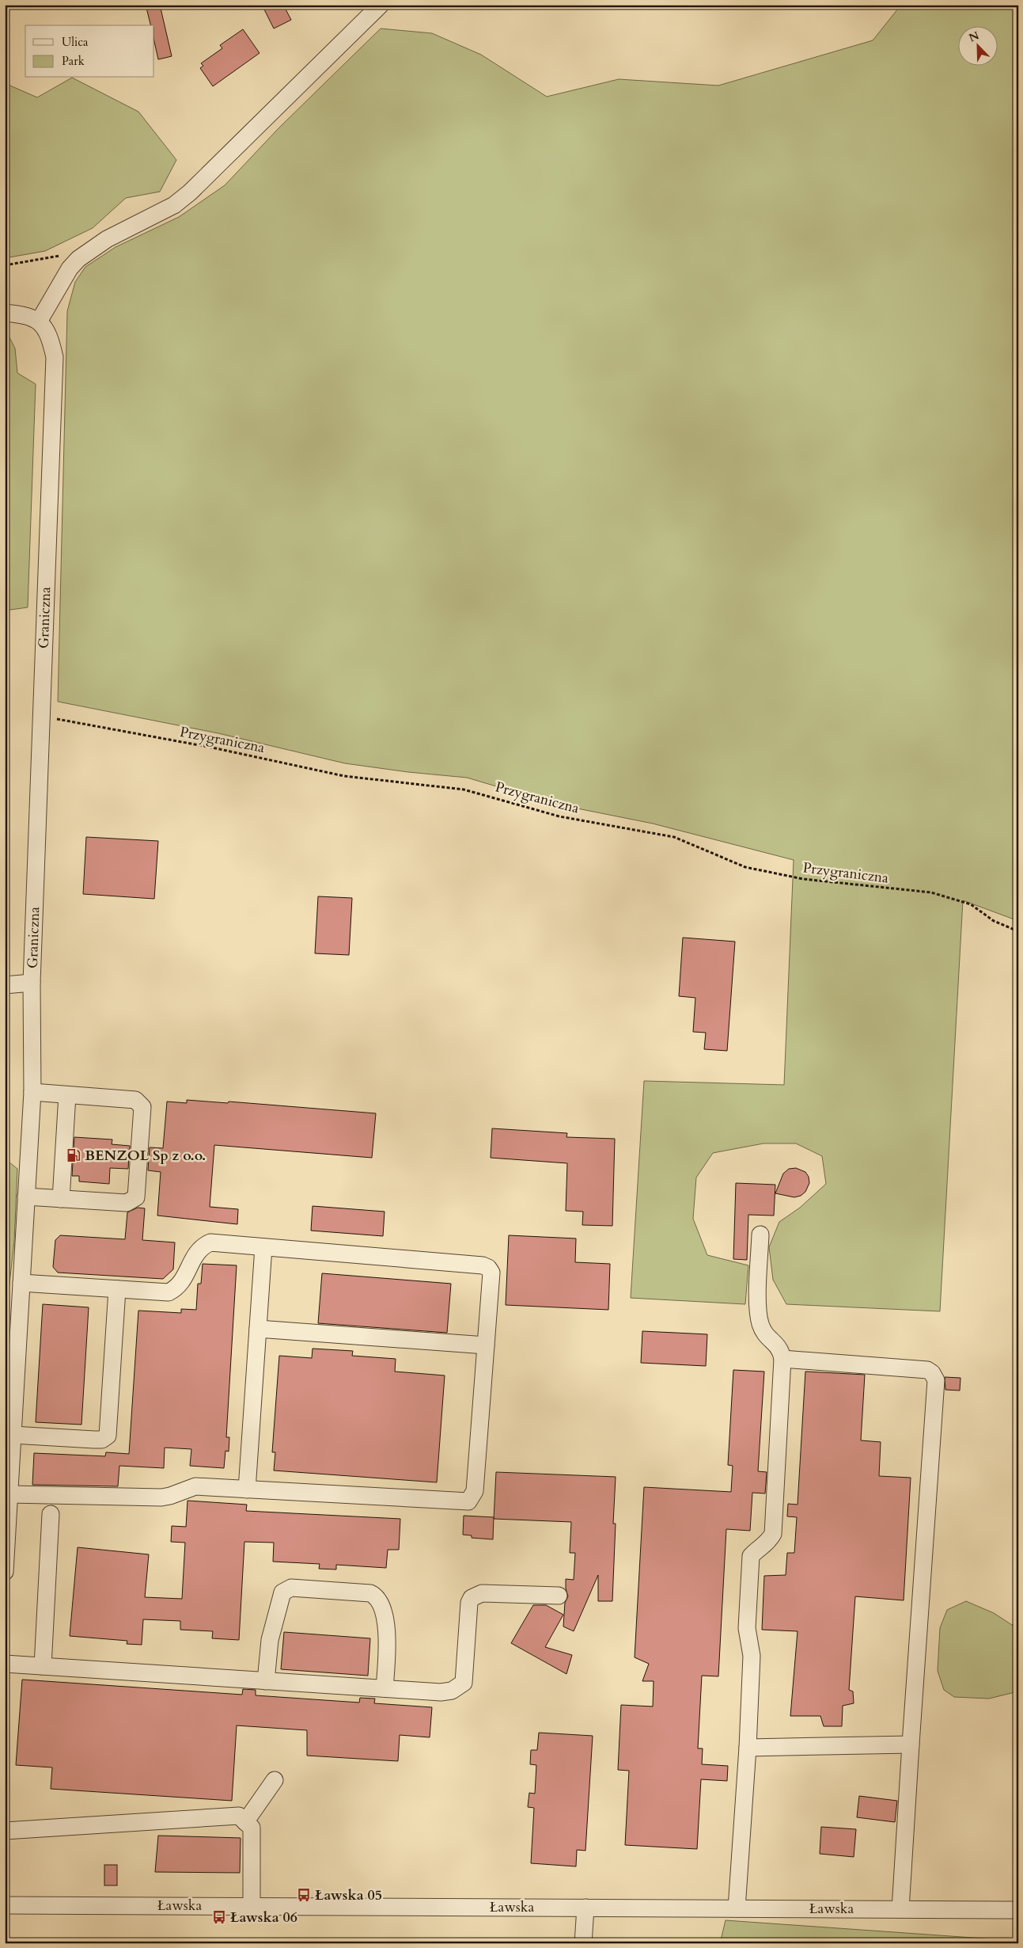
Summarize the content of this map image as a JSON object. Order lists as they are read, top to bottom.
{
  "streets": {
    "street": ["Graniczna", "Ławska"],
    "path": ["Przygraniczna"]
  },
  "crossings": [
    ["Graniczna", "Przygraniczna"]
  ],
  "places": {
    "fuel station": ["BENZOL Sp z o.o."],
    "bus stop": ["Ławska 05", "Ławska 06"]
  },
  "legend": ["Ulica", "Park"],
  "north": "top left"
}
